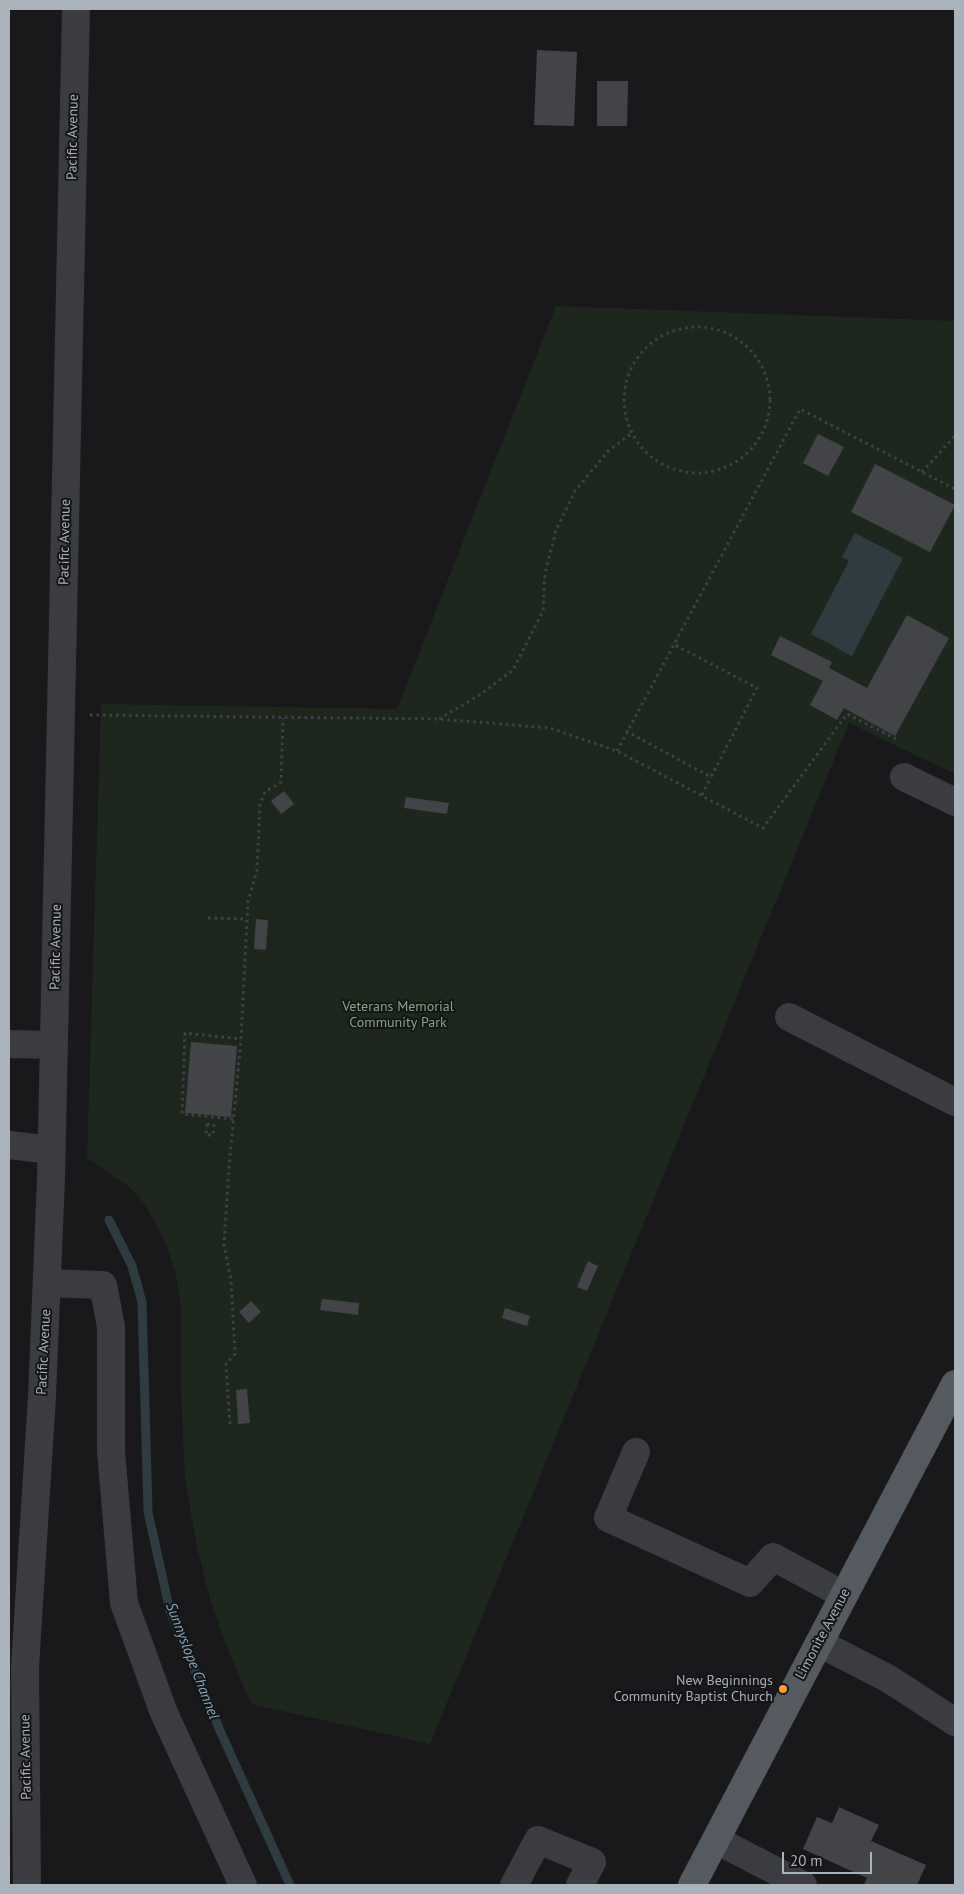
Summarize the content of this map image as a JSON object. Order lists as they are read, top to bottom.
{
  "streets": {
    "main road": ["Limonite Avenue"],
    "street": ["Pacific Avenue"]
  },
  "water": ["Sunnyslope Channel"],
  "parks": ["Veterans Memorial Community Park"],
  "places": ["New Beginnings Community Baptist Church"],
  "scale_bar": "20 m"
}
